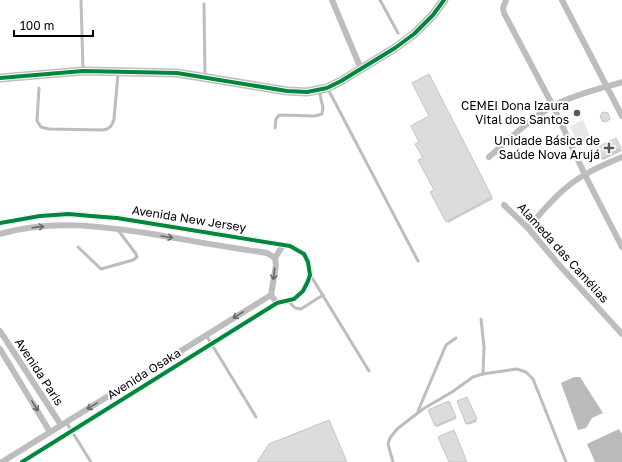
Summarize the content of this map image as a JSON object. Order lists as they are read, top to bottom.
{
  "streets": {
    "street": [
      "Avenida New Jersey",
      "Alameda das Camélias",
      "Avenida Paris",
      "Avenida Osaka"
    ]
  },
  "crossings": [
    ["Avenida Paris", "Avenida Osaka"]
  ],
  "places": {
    "other": ["CEMEI Dona Izaura Vital dos Santos"],
    "health": ["Unidade Básica de Saúde Nova Arujá"]
  },
  "scale_bar": "100 m"
}
